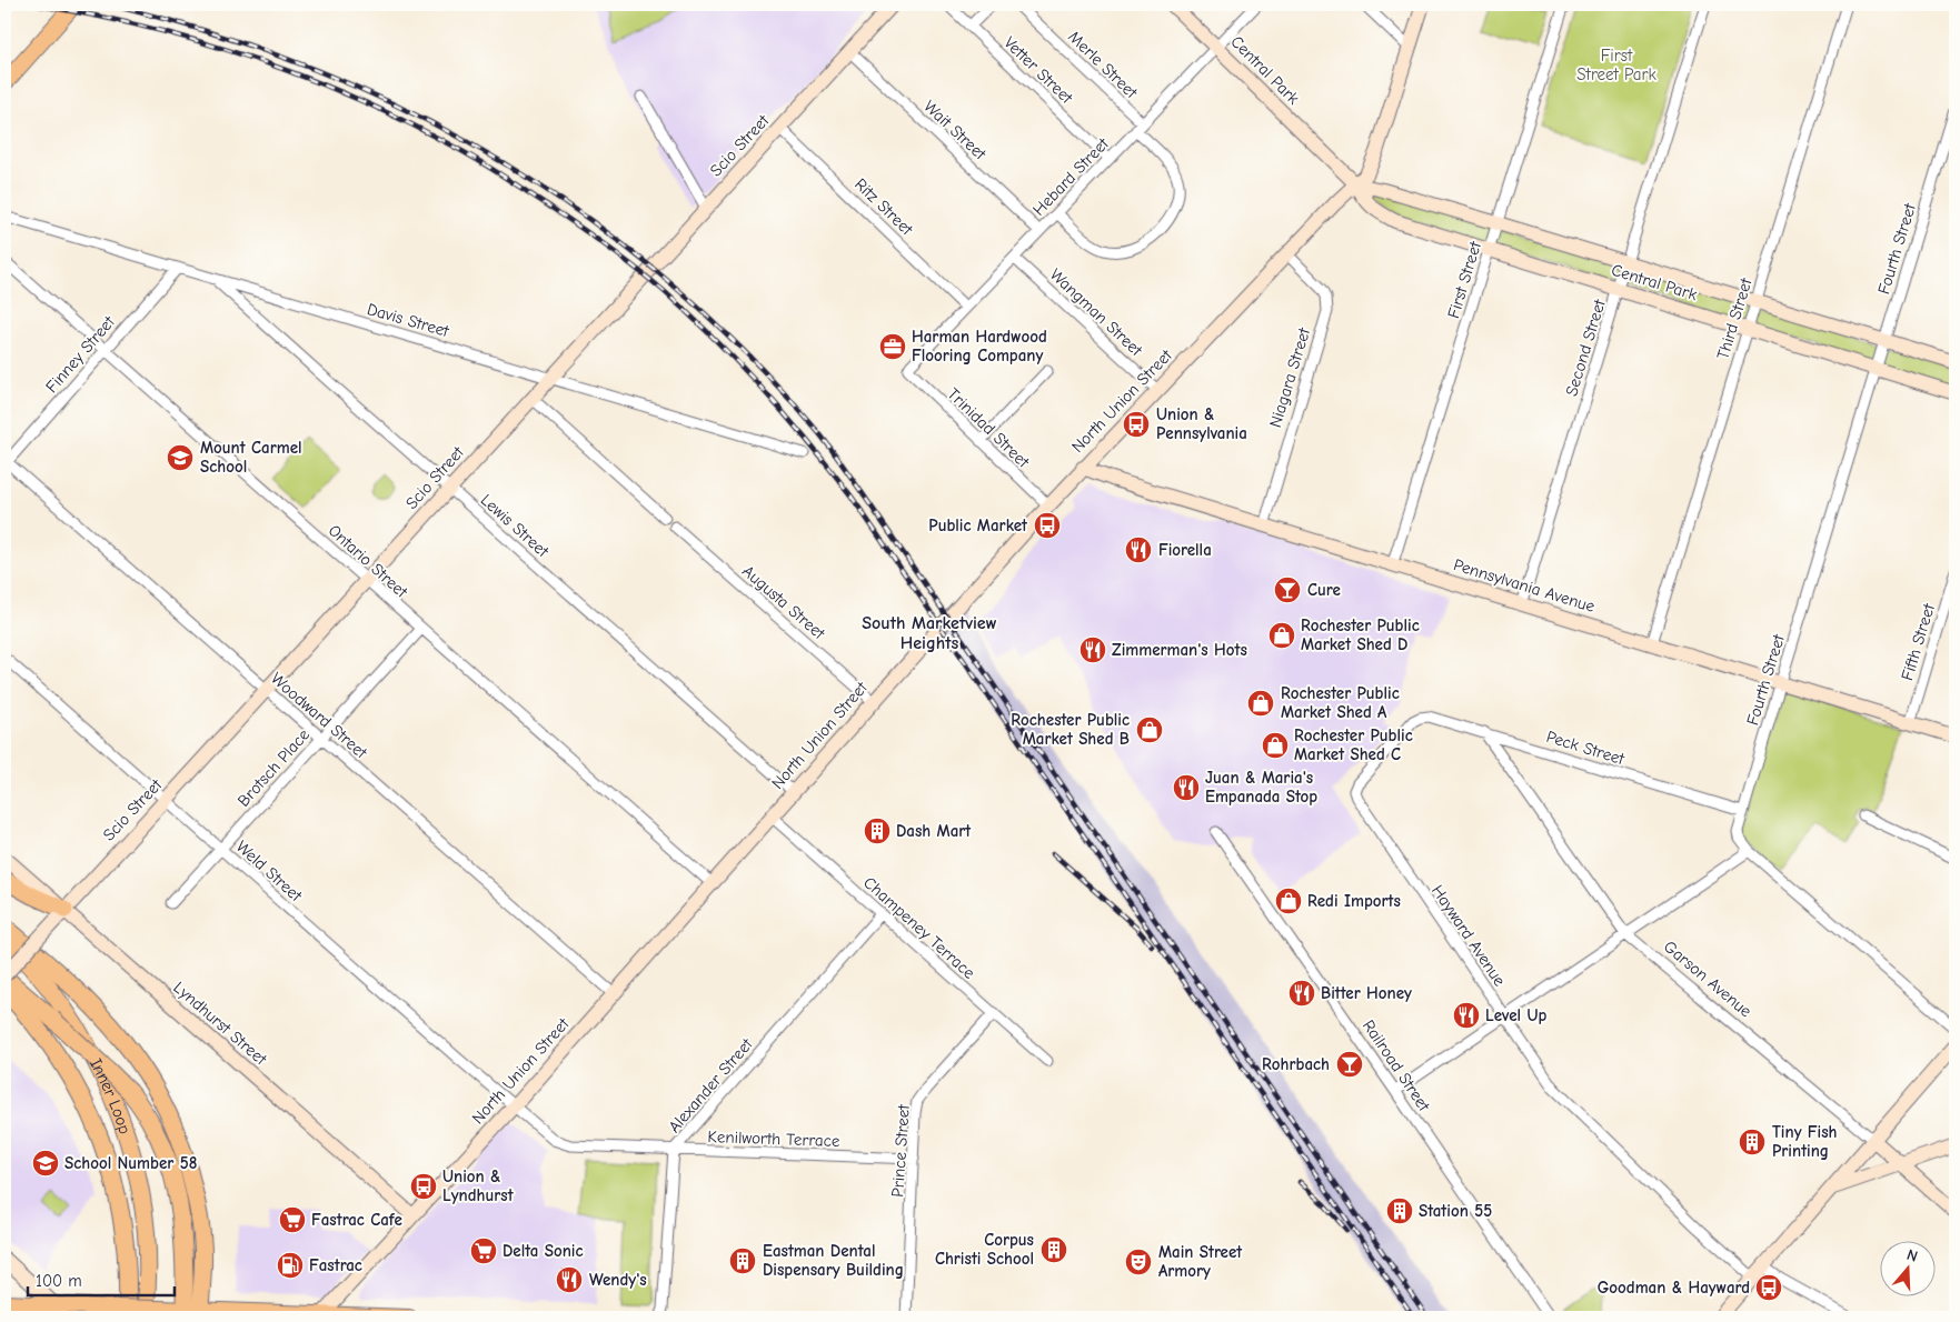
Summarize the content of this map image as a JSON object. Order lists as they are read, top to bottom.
{
  "streets": {
    "highway": ["Inner Loop"],
    "street": [
      "Merle Street",
      "Vetter Street",
      "Central Park",
      "Wait Street",
      "Scio Street",
      "Hebard Street",
      "Ritz Street",
      "Fourth Street",
      "First Street",
      "Wangman Street",
      "Third Street",
      "Davis Street",
      "Second Street",
      "Finney Street",
      "Niagara Street",
      "North Union Street",
      "Trinidad Street",
      "Lewis Street",
      "Ontario Street",
      "Pennsylvania Avenue",
      "Augusta Street",
      "Fifth Street",
      "Woodward Street",
      "Peck Street",
      "Brotsch Place",
      "Weld Street",
      "Champeney Terrace",
      "Hayward Avenue",
      "Garson Avenue",
      "Lyndhurst Street",
      "Railroad Street",
      "Alexander Street",
      "Kenilworth Terrace",
      "Prince Street"
    ]
  },
  "crossings": [
    ["Merle Street", "Hebard Street"],
    ["Vetter Street", "Hebard Street"],
    ["Central Park", "Hebard Street"],
    ["Central Park", "Fourth Street"],
    ["Central Park", "First Street"],
    ["Central Park", "Third Street"],
    ["Central Park", "Second Street"],
    ["Central Park", "North Union Street"],
    ["Wait Street", "Scio Street"],
    ["Wait Street", "Hebard Street"],
    ["Scio Street", "Ritz Street"],
    ["Scio Street", "Davis Street"],
    ["Scio Street", "Lewis Street"],
    ["Scio Street", "Ontario Street"],
    ["Scio Street", "Woodward Street"],
    ["Scio Street", "Weld Street"],
    ["Scio Street", "Lyndhurst Street"],
    ["Hebard Street", "Ritz Street"],
    ["Hebard Street", "Wangman Street"],
    ["Hebard Street", "Trinidad Street"],
    ["Fourth Street", "Pennsylvania Avenue"],
    ["Fourth Street", "Peck Street"],
    ["First Street", "Pennsylvania Avenue"],
    ["Wangman Street", "North Union Street"],
    ["Third Street", "Pennsylvania Avenue"],
    ["Davis Street", "Finney Street"],
    ["Davis Street", "Lewis Street"],
    ["Second Street", "Pennsylvania Avenue"],
    ["Finney Street", "Ontario Street"],
    ["Finney Street", "Woodward Street"],
    ["Niagara Street", "North Union Street"],
    ["Niagara Street", "Pennsylvania Avenue"],
    ["North Union Street", "Trinidad Street"],
    ["North Union Street", "Lewis Street"],
    ["North Union Street", "Ontario Street"],
    ["North Union Street", "Pennsylvania Avenue"],
    ["North Union Street", "Augusta Street"],
    ["North Union Street", "Woodward Street"],
    ["North Union Street", "Weld Street"],
    ["North Union Street", "Champeney Terrace"],
    ["North Union Street", "Lyndhurst Street"],
    ["North Union Street", "Kenilworth Terrace"],
    ["Ontario Street", "Brotsch Place"],
    ["Pennsylvania Avenue", "Fifth Street"],
    ["Woodward Street", "Brotsch Place"],
    ["Peck Street", "Hayward Avenue"],
    ["Peck Street", "Garson Avenue"],
    ["Brotsch Place", "Weld Street"],
    ["Weld Street", "Kenilworth Terrace"],
    ["Champeney Terrace", "Alexander Street"],
    ["Champeney Terrace", "Prince Street"],
    ["Alexander Street", "Kenilworth Terrace"],
    ["Kenilworth Terrace", "Prince Street"]
  ],
  "districts": ["South Marketview Heights"],
  "parks": ["First Street Park"],
  "places": {
    "office": ["Harman Hardwood Flooring Company"],
    "bus stop": [
      "Union & Pennsylvania",
      "Public Market",
      "Union & Lyndhurst",
      "Goodman & Hayward"
    ],
    "school or university": ["Mount Carmel School", "School Number 58"],
    "restaurant": [
      "Fiorella",
      "Zimmerman's Hots",
      "Juan & Maria's Empanada Stop",
      "Bitter Honey",
      "Level Up",
      "Wendy's"
    ],
    "bar": ["Cure", "Rohrbach"],
    "shop": [
      "Rochester Public Market Shed D",
      "Rochester Public Market Shed A",
      "Rochester Public Market Shed B",
      "Rochester Public Market Shed C",
      "Redi Imports"
    ],
    "building": [
      "Dash Mart",
      "Tiny Fish Printing",
      "Station 55",
      "Corpus Christi School",
      "Eastman Dental Dispensary Building"
    ],
    "supermarket": ["Fastrac Cafe", "Delta Sonic"],
    "theatre": ["Main Street Armory"],
    "fuel station": ["Fastrac"]
  },
  "scale_bar": "100 m",
  "north": "top"
}
